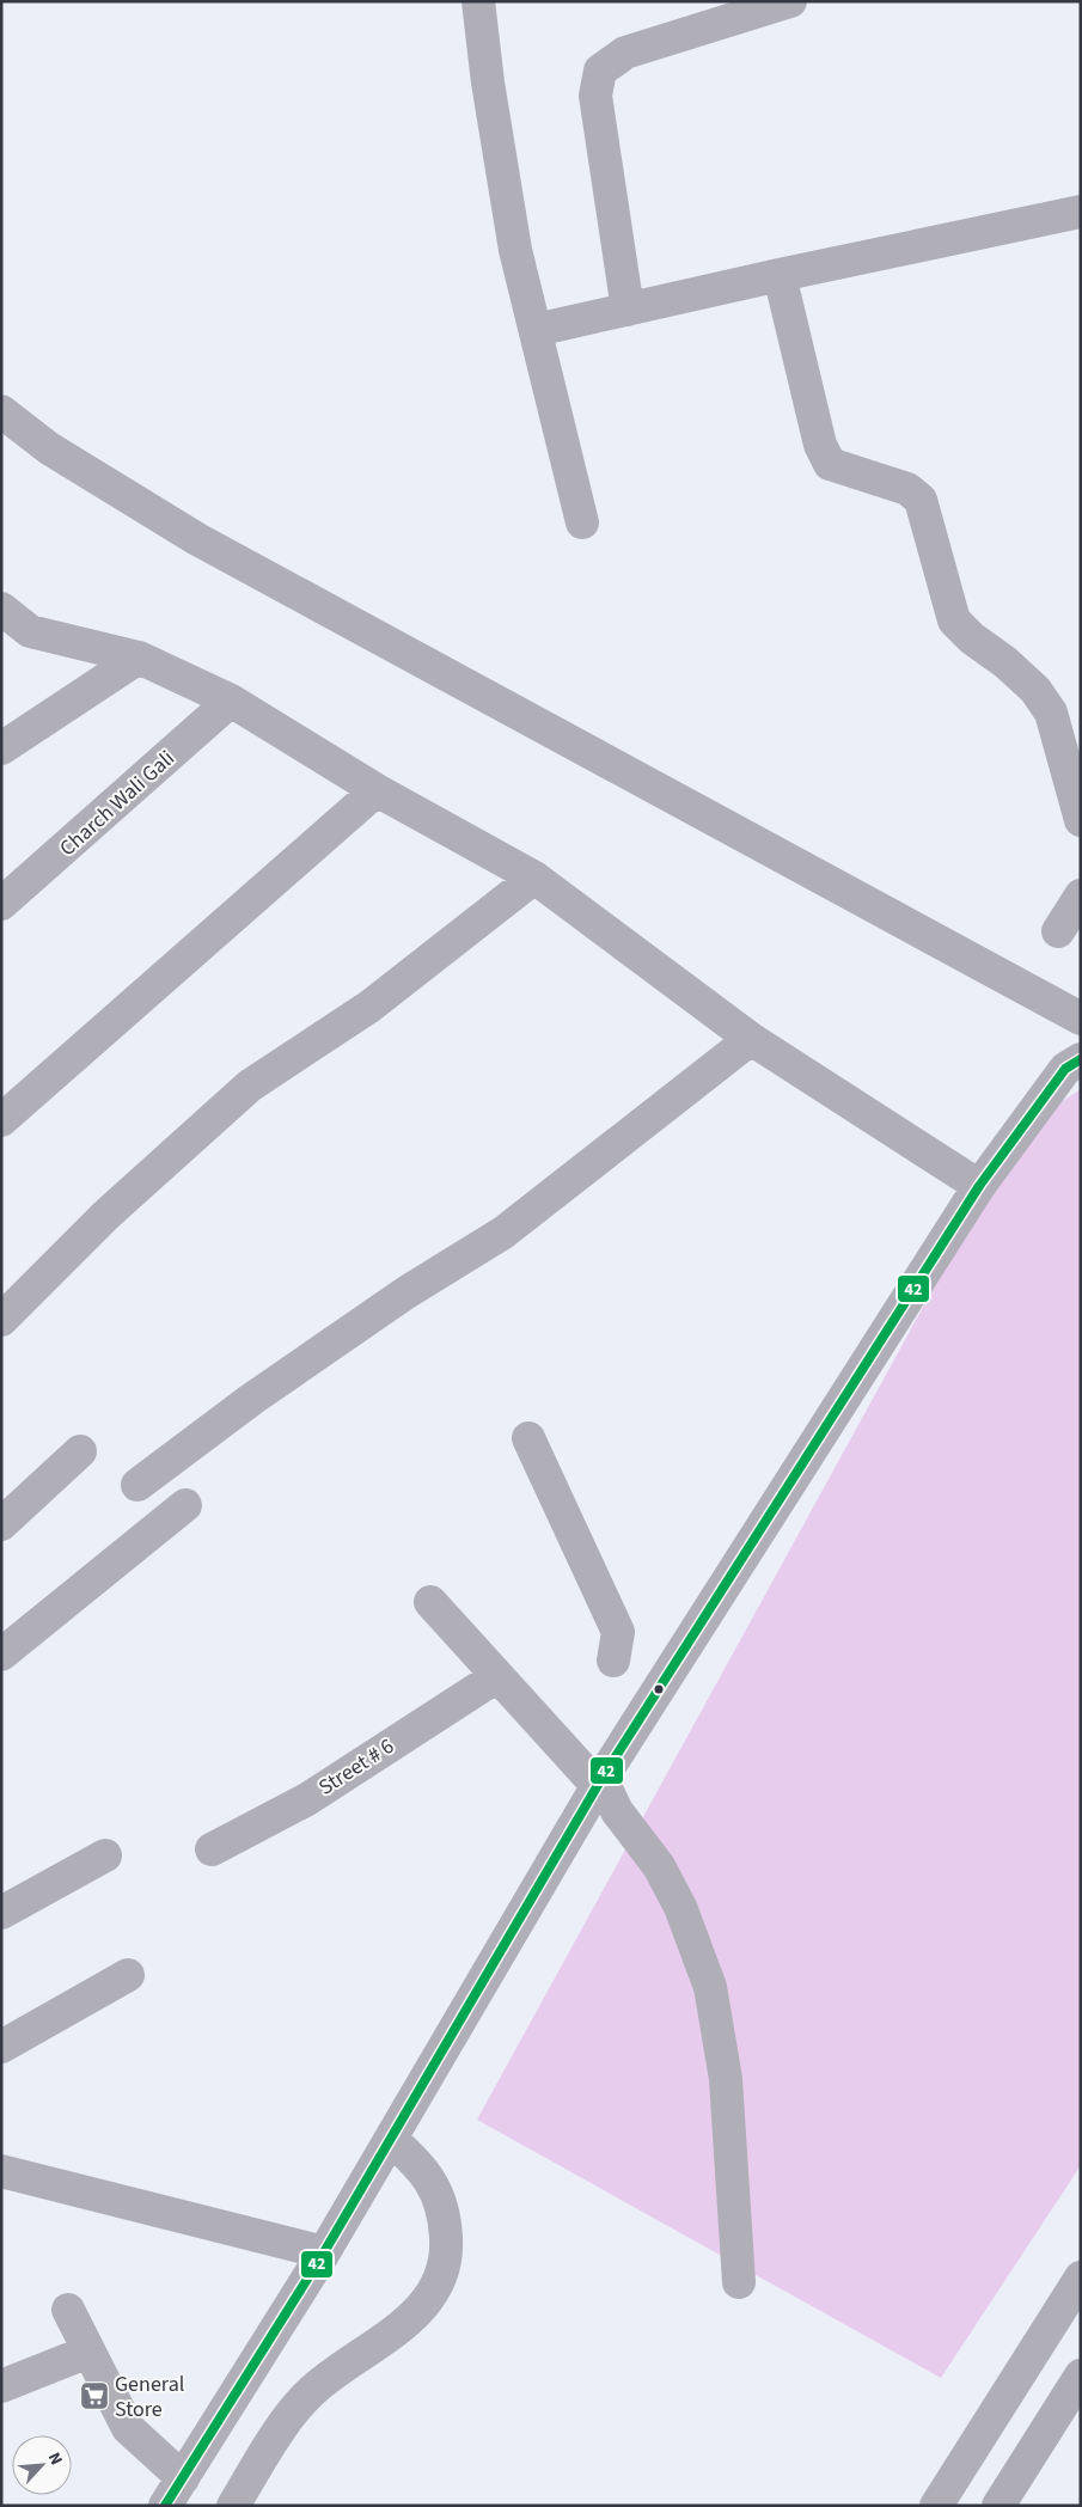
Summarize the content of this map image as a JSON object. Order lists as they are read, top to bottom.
{
  "streets": {
    "street": ["Charch Wali Gali", "Street # 6"]
  },
  "places": {
    "supermarket": ["General Store"]
  },
  "lines": ["transit line 42"],
  "north": "top right"
}
